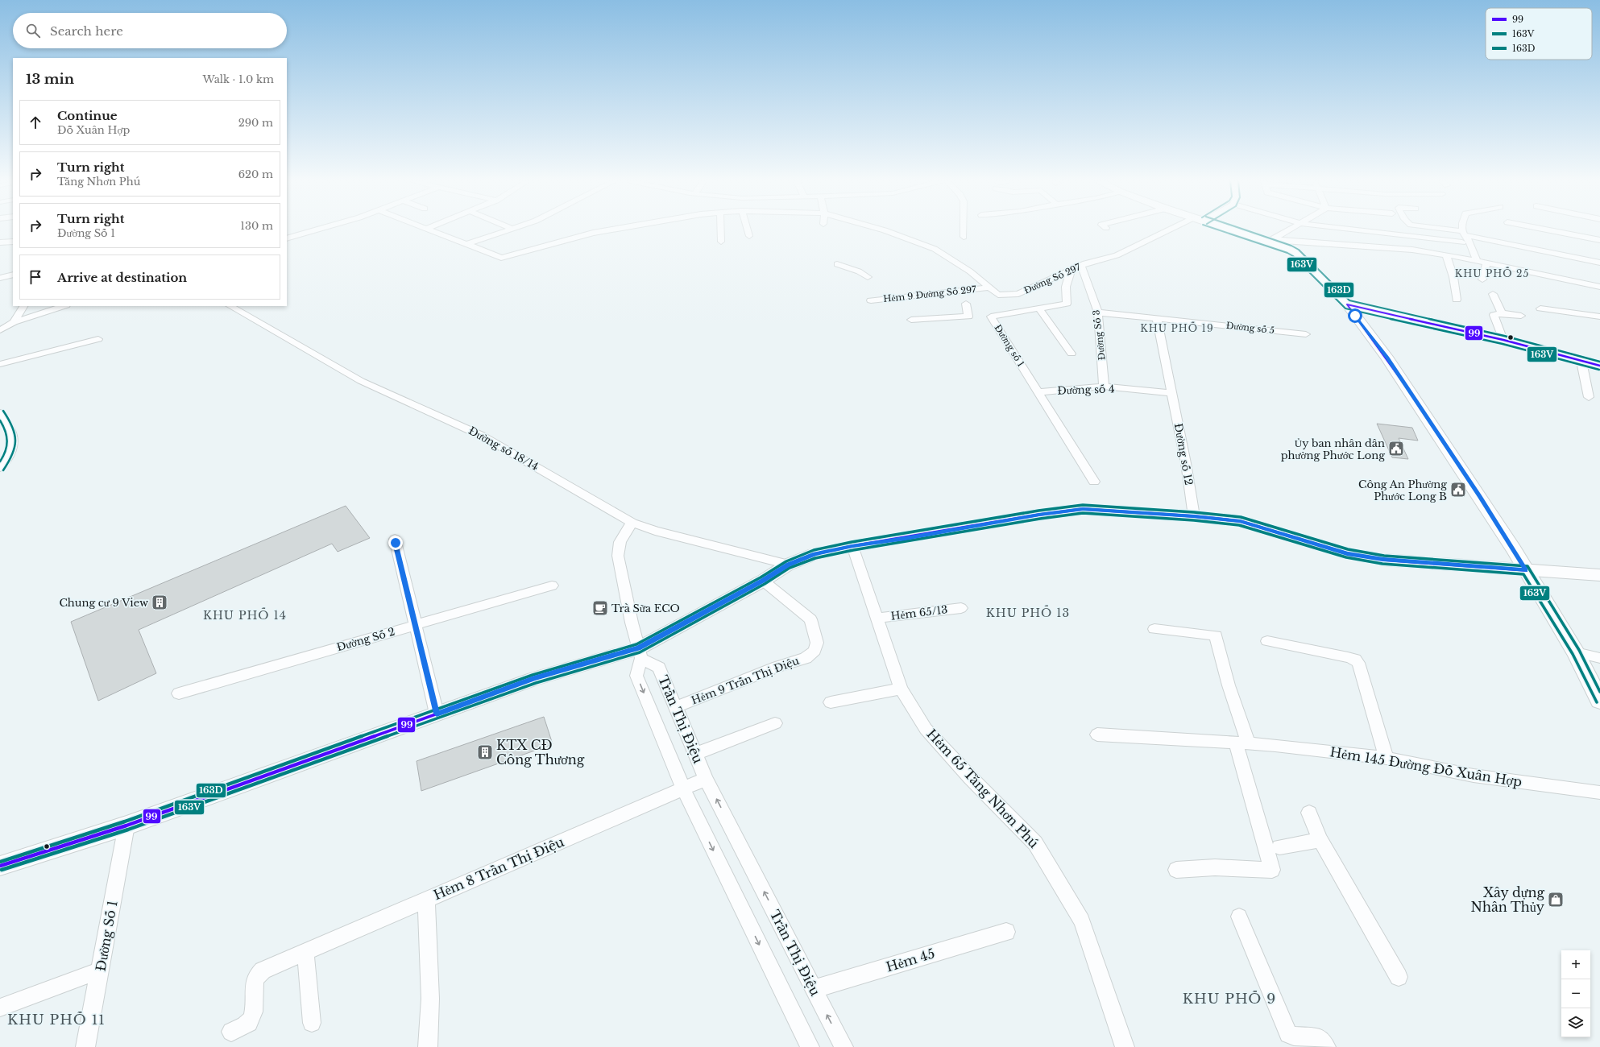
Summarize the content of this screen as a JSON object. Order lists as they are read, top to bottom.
{
  "streets": {
    "street": [
      "Đường Số 297",
      "Hẻm 9 Đường Số 297",
      "Đường số 5",
      "Đường Số 3",
      "Đường số 1",
      "Đường số 4",
      "Đường số 18/14",
      "Đường số 12",
      "Hẻm 65/13",
      "Đường Số 2",
      "Hẻm 9 Trần Thị Điệu",
      "Trần Thị Điệu",
      "Hẻm 145 Đường Đỗ Xuân Hợp",
      "Hẻm 65 Tăng Nhơn Phú",
      "Hẻm 8 Trần Thị Điệu",
      "Đường Số 1",
      "Hẻm 45"
    ]
  },
  "crossings": [
    ["Đường Số 297", "Hẻm 9 Đường Số 297"],
    ["Đường Số 297", "Đường Số 3"],
    ["Đường Số 297", "Đường số 1"],
    ["Đường số 5", "Đường Số 3"],
    ["Đường Số 3", "Đường số 4"],
    ["Đường số 1", "Đường số 4"],
    ["Đường số 4", "Đường số 12"],
    ["Hẻm 65/13", "Hẻm 65 Tăng Nhơn Phú"],
    ["Hẻm 9 Trần Thị Điệu", "Trần Thị Điệu"],
    ["Trần Thị Điệu", "Hẻm 8 Trần Thị Điệu"],
    ["Trần Thị Điệu", "Hẻm 45"]
  ],
  "districts": [
    "KHU PHỐ 25",
    "KHU PHỐ 19",
    "KHU PHỐ 13",
    "KHU PHỐ 14",
    "KHU PHỐ 9",
    "KHU PHỐ 11"
  ],
  "places": {
    "public building": ["Ủy ban nhân dân phường Phước Long", "Công An Phường Phước Long B"],
    "building": ["Chung cư 9 View", "KTX CĐ Công Thương"],
    "cafe": ["Trà Sữa ECO"],
    "shop": ["Xây dựng Nhân Thủy"]
  },
  "lines": ["transit line 163V", "transit line 163D", "transit line 99"],
  "legend": ["99", "163V", "163D"],
  "page": {
    "search": "Search here",
    "heading": ["13 min", "Walk · 1.0 km"],
    "list": [
      ["Continue", "Đỗ Xuân Hợp", "290 m"],
      ["Turn right", "Tăng Nhơn Phú", "620 m"],
      ["Turn right", "Đường Số 1", "130 m"],
      "Arrive at destination"
    ],
    "map_buttons": ["+", "−"]
  }
}
